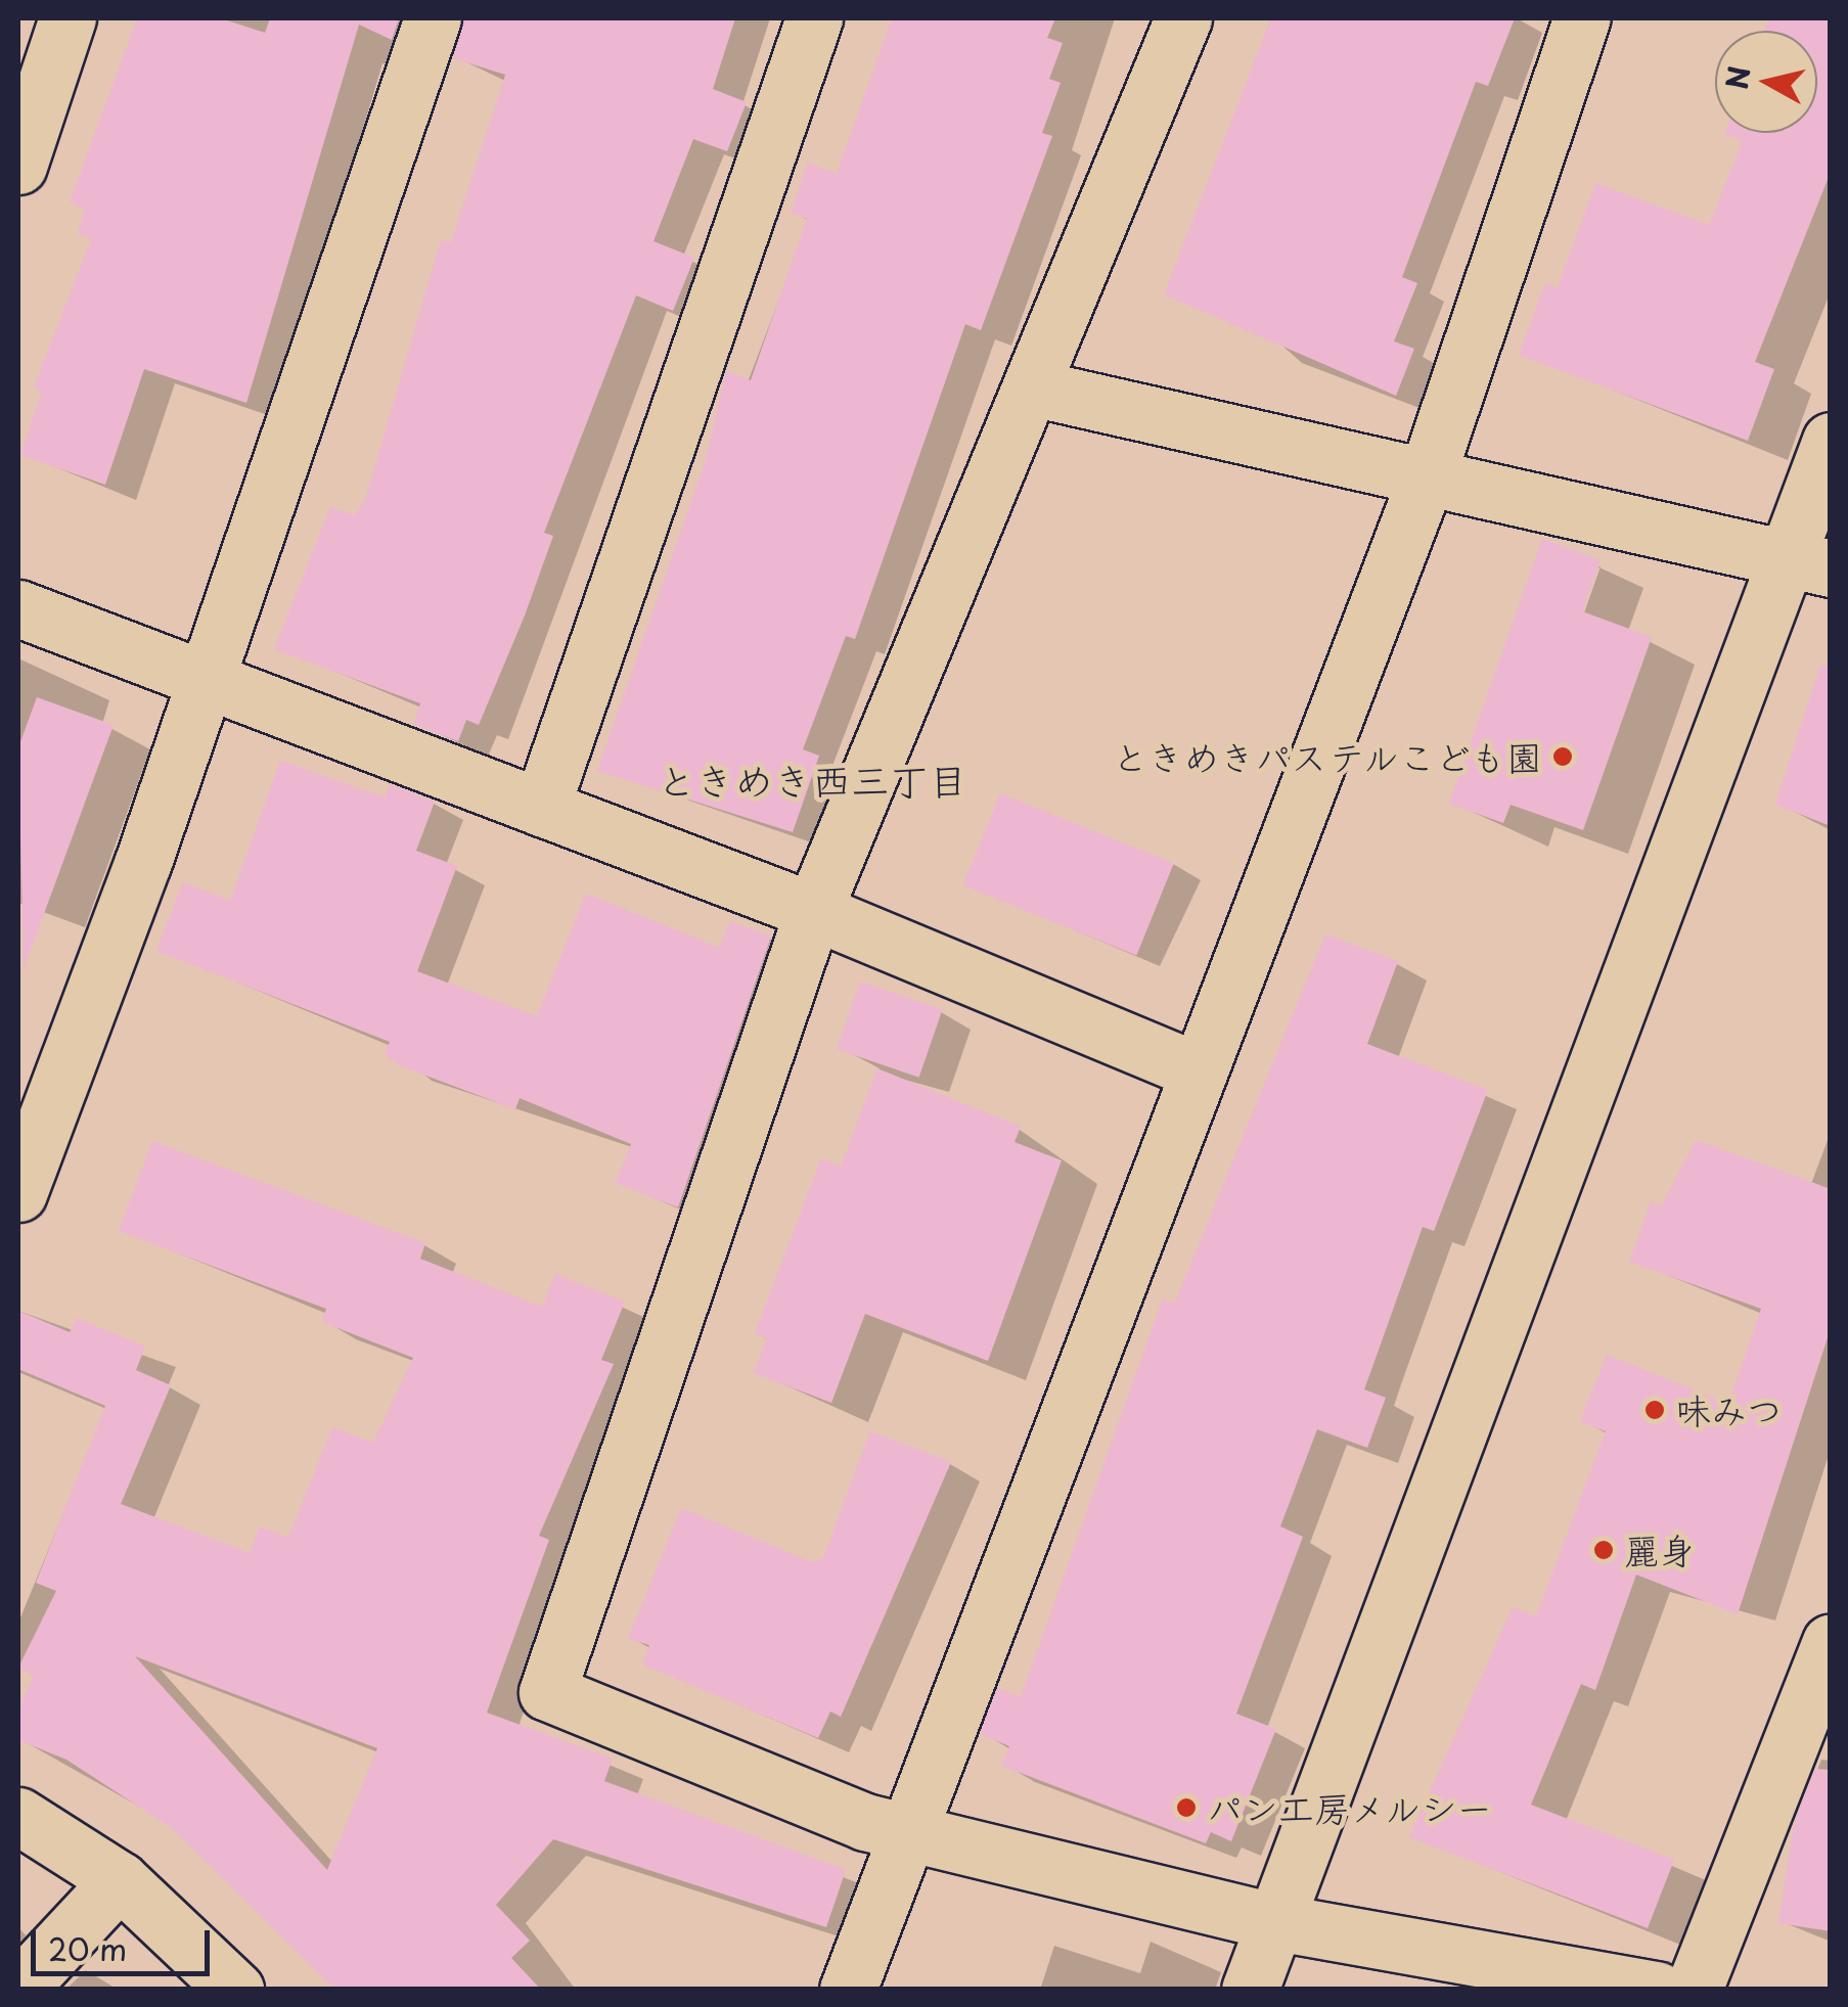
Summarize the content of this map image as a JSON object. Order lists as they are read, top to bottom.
{
  "districts": ["ときめき西三丁目"],
  "places": [
    "ときめきパステルこども園",
    "味みつ",
    "麗身",
    "パン工房メルシー"
  ],
  "scale_bar": "20 m",
  "north": "left"
}
